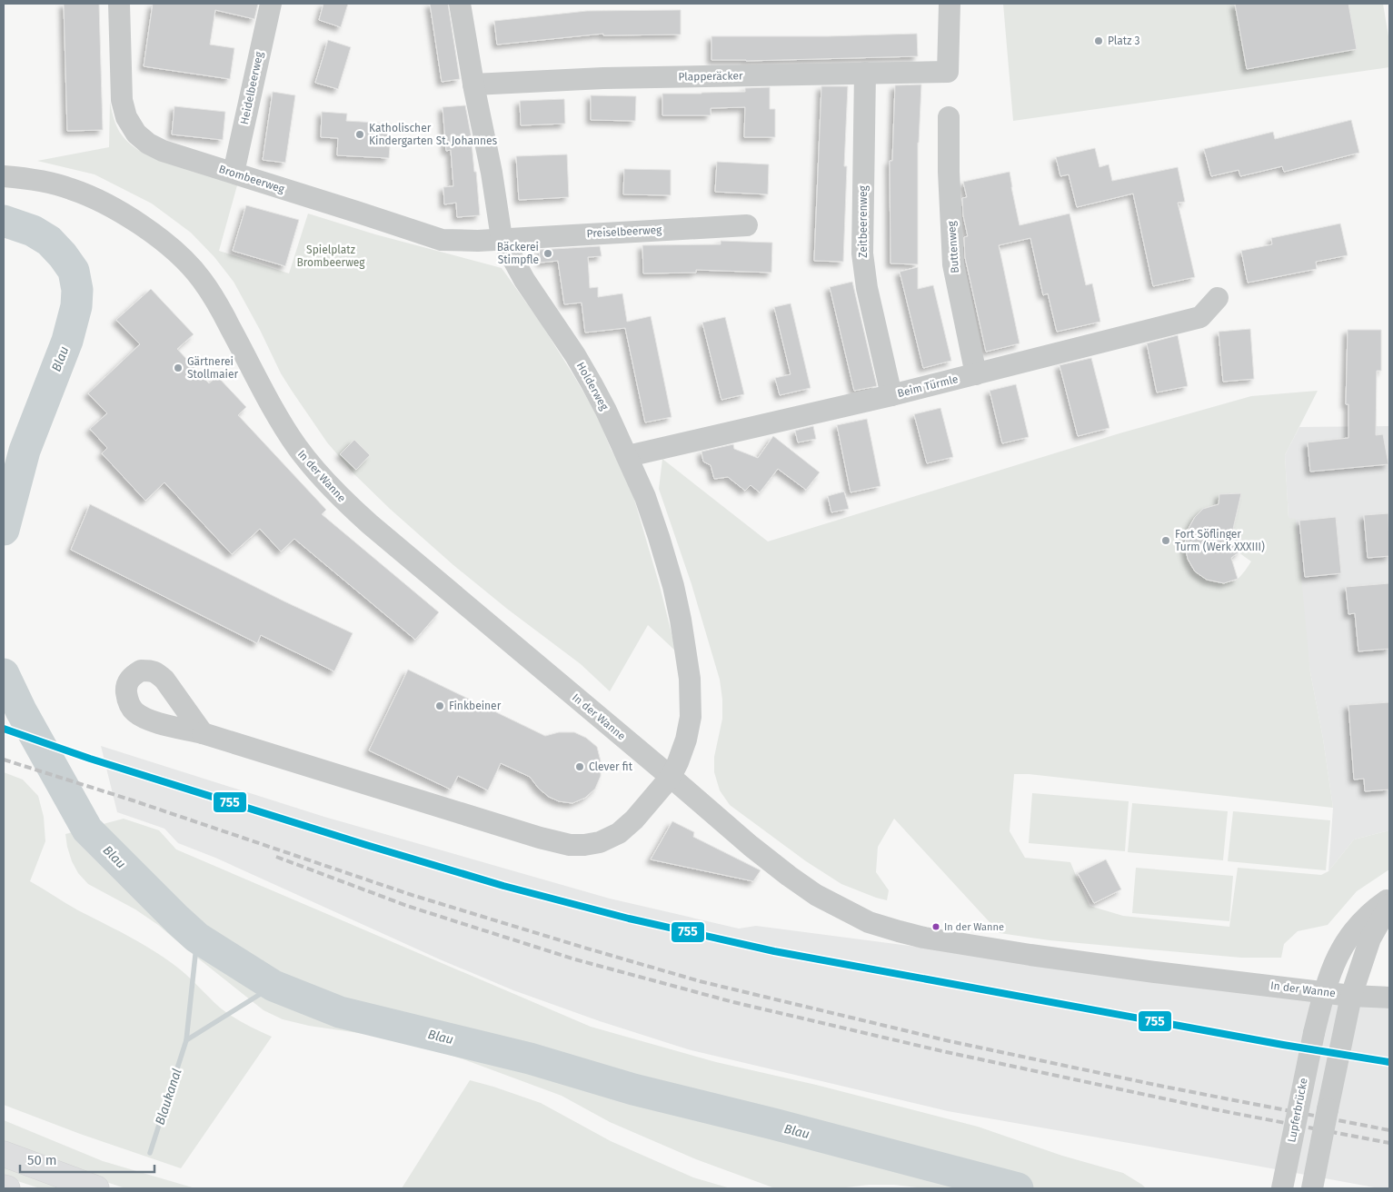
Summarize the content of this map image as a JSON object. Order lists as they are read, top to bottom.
{
  "streets": {
    "street": [
      "Plapperäcker",
      "Heidelbeerweg",
      "Brombeerweg",
      "Zeitbeerenweg",
      "Preiselbeerweg",
      "Buttenweg",
      "Holderweg",
      "Beim Türmle",
      "In der Wanne",
      "Lupferbrücke"
    ]
  },
  "crossings": [
    ["Plapperäcker", "Zeitbeerenweg"],
    ["Plapperäcker", "Holderweg"],
    ["Heidelbeerweg", "Brombeerweg"],
    ["Brombeerweg", "Preiselbeerweg"],
    ["Brombeerweg", "Holderweg"],
    ["Zeitbeerenweg", "Beim Türmle"],
    ["Preiselbeerweg", "Holderweg"],
    ["Buttenweg", "Beim Türmle"],
    ["Holderweg", "Beim Türmle"],
    ["Holderweg", "In der Wanne"],
    ["In der Wanne", "Lupferbrücke"]
  ],
  "water": ["Blau", "Blaukanal"],
  "parks": ["Spielplatz Brombeerweg"],
  "places": [
    "Platz 3",
    "Katholischer Kindergarten St. Johannes",
    "Bäckerei Stimpfle",
    "Gärtnerei Stollmaier",
    "Fort Söflinger Turm (Werk XXXIII)",
    "Finkbeiner",
    "Clever fit",
    "In der Wanne"
  ],
  "lines": ["transit line 755"],
  "scale_bar": "50 m"
}
